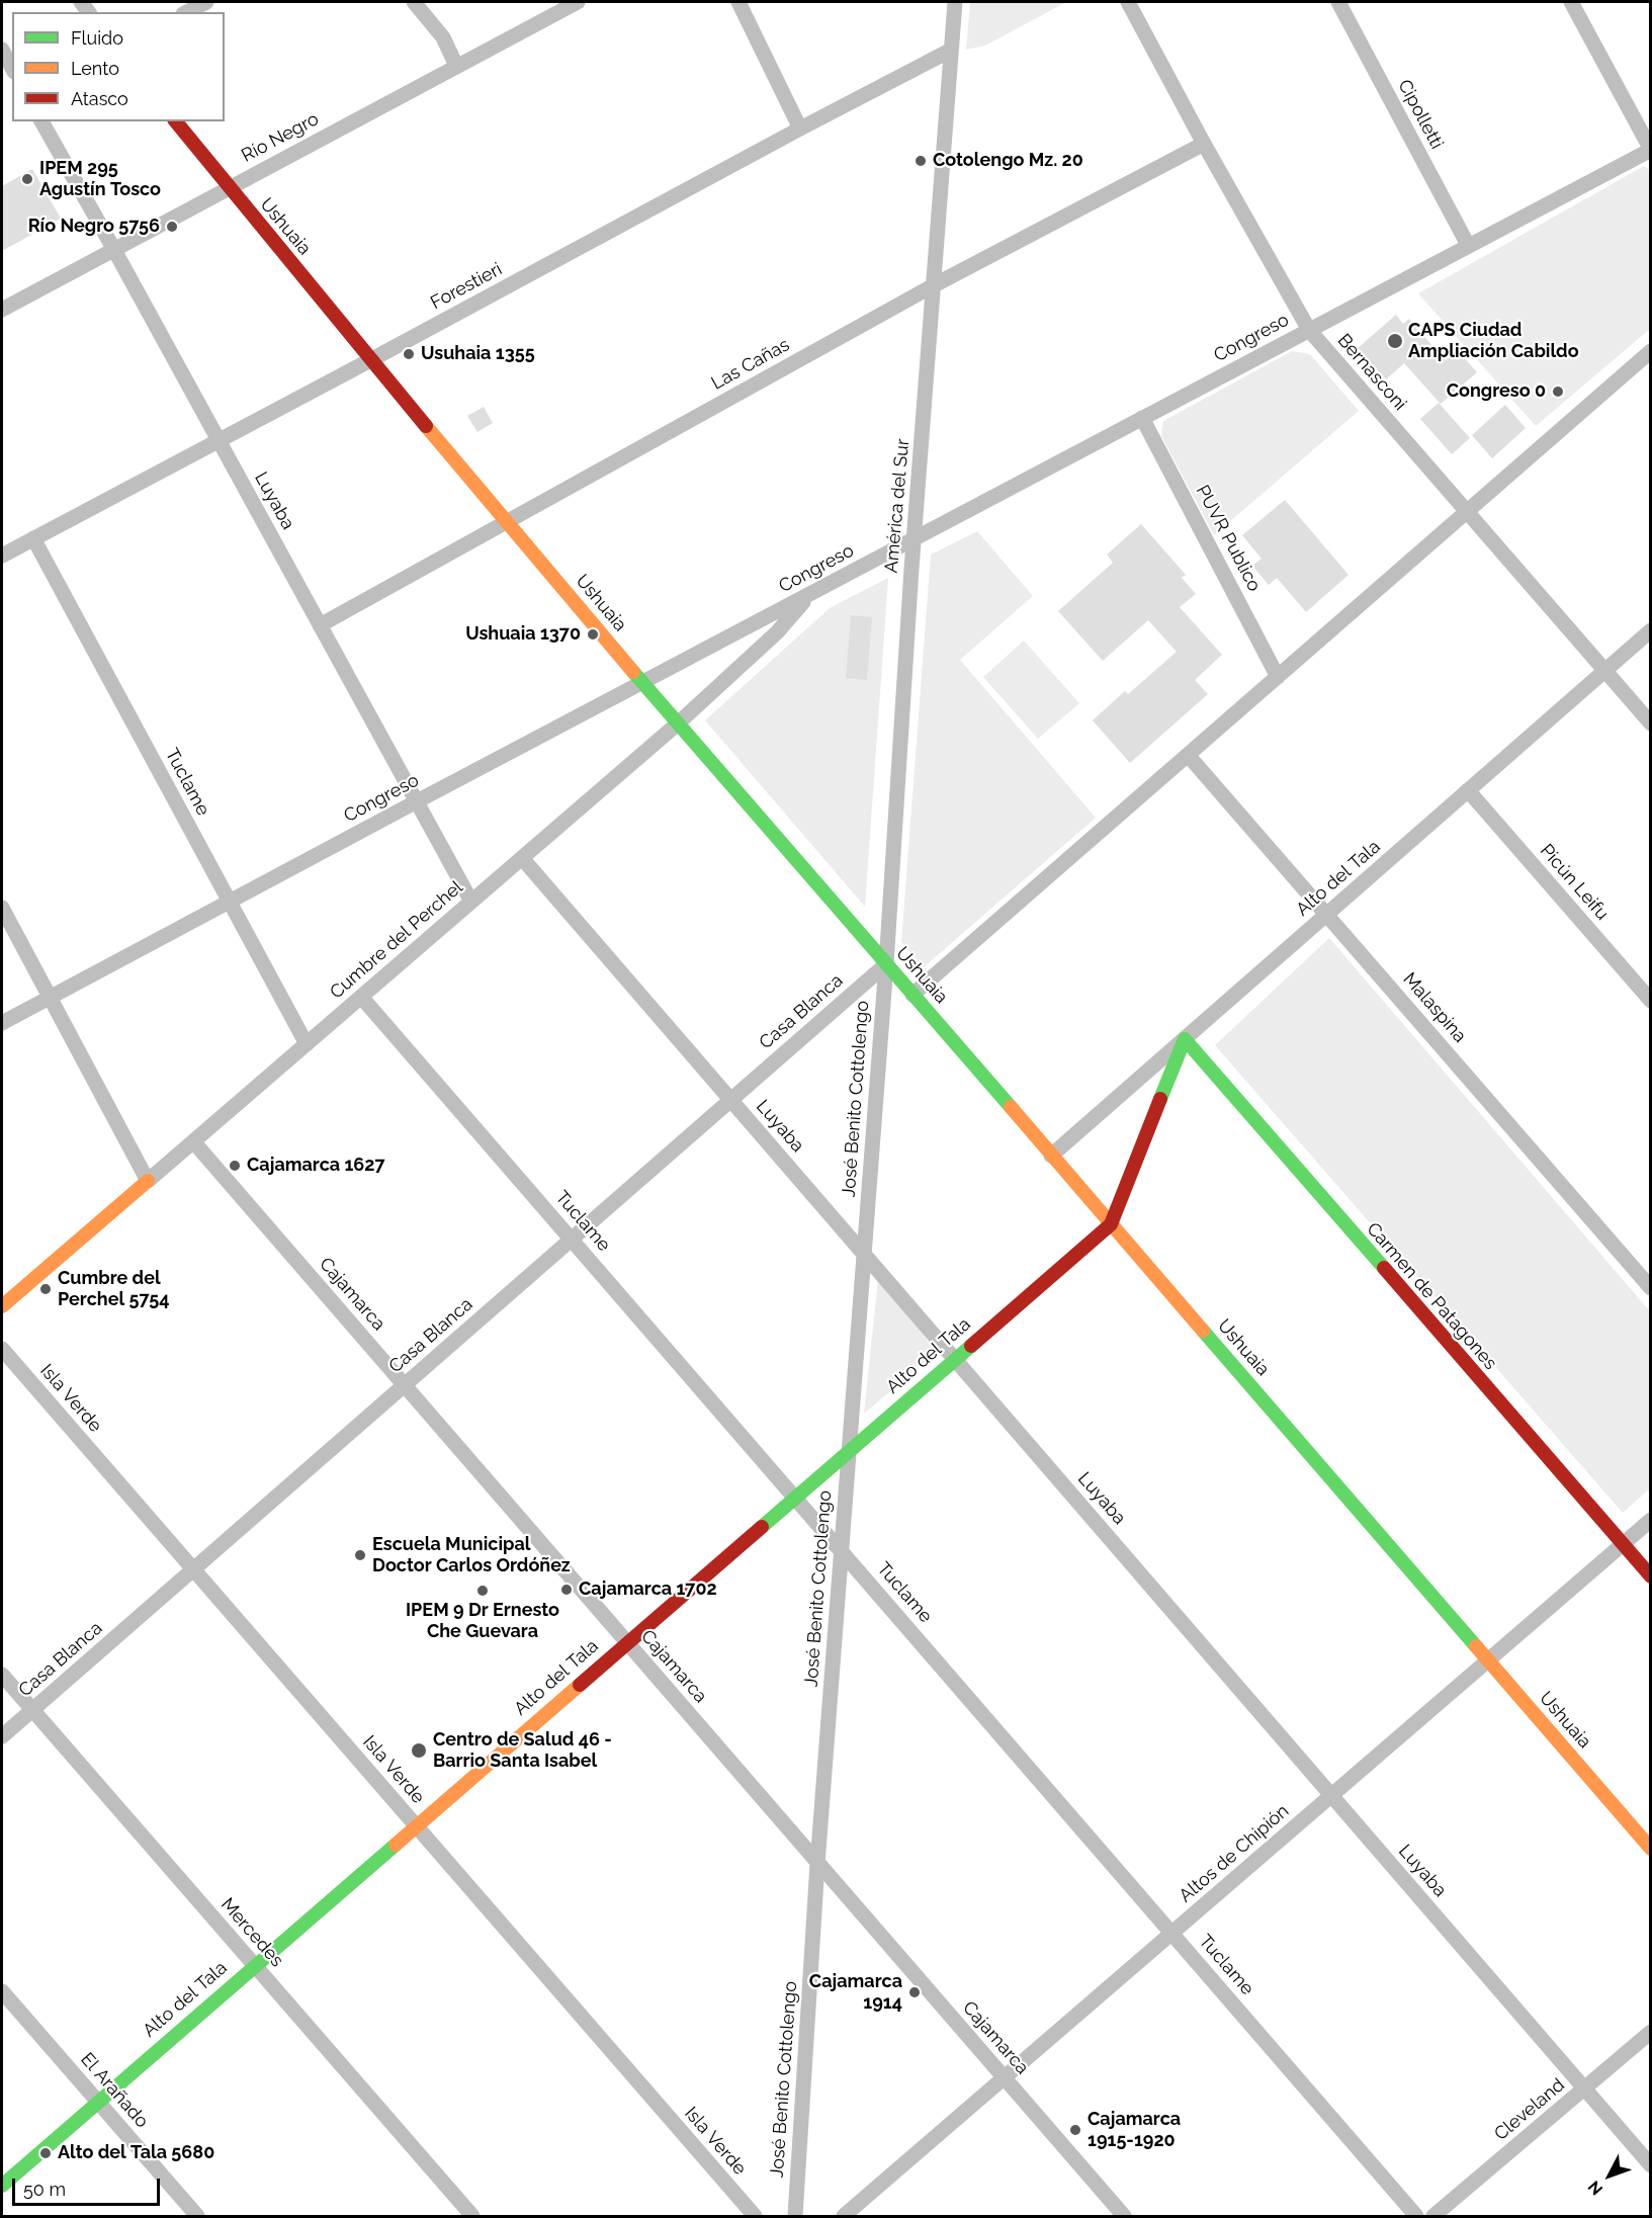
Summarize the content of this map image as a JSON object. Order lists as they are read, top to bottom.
{
  "streets": {
    "street": [
      "Cipolletti",
      "Río Negro",
      "Ushuaia",
      "Forestieri",
      "Congreso",
      "Las Cañas",
      "Bernasconi",
      "Luyaba",
      "América del Sur",
      "PUVR Publico",
      "Tuclame",
      "Alto del Tala",
      "Picún Leifu",
      "Cumbre del Perchel",
      "Malaspina",
      "Casa Blanca",
      "José Benito Cottolengo",
      "Cajamarca",
      "Carmen de Patagones",
      "Isla Verde",
      "Altos de Chipión",
      "Mercedes",
      "El Arañado",
      "Cleveland"
    ]
  },
  "crossings": [
    ["Cipolletti", "Congreso"],
    ["Río Negro", "Ushuaia"],
    ["Río Negro", "Luyaba"],
    ["Ushuaia", "Forestieri"],
    ["Ushuaia", "Congreso"],
    ["Ushuaia", "Las Cañas"],
    ["Ushuaia", "América del Sur"],
    ["Ushuaia", "Alto del Tala"],
    ["Ushuaia", "Cumbre del Perchel"],
    ["Ushuaia", "Casa Blanca"],
    ["Ushuaia", "José Benito Cottolengo"],
    ["Ushuaia", "Altos de Chipión"],
    ["Forestieri", "Luyaba"],
    ["Forestieri", "América del Sur"],
    ["Forestieri", "Tuclame"],
    ["Congreso", "Bernasconi"],
    ["Congreso", "Luyaba"],
    ["Congreso", "América del Sur"],
    ["Congreso", "PUVR Publico"],
    ["Congreso", "Tuclame"],
    ["Congreso", "Cumbre del Perchel"],
    ["Las Cañas", "Bernasconi"],
    ["Las Cañas", "Luyaba"],
    ["Las Cañas", "América del Sur"],
    ["Bernasconi", "Alto del Tala"],
    ["Luyaba", "Alto del Tala"],
    ["Luyaba", "Cumbre del Perchel"],
    ["Luyaba", "Casa Blanca"],
    ["Luyaba", "José Benito Cottolengo"],
    ["Luyaba", "Altos de Chipión"],
    ["Luyaba", "Cleveland"],
    ["América del Sur", "Casa Blanca"],
    ["América del Sur", "José Benito Cottolengo"],
    ["Tuclame", "Alto del Tala"],
    ["Tuclame", "Cumbre del Perchel"],
    ["Tuclame", "Casa Blanca"],
    ["Tuclame", "José Benito Cottolengo"],
    ["Tuclame", "Altos de Chipión"],
    ["Alto del Tala", "Picún Leifu"],
    ["Alto del Tala", "Malaspina"],
    ["Alto del Tala", "José Benito Cottolengo"],
    ["Alto del Tala", "Cajamarca"],
    ["Alto del Tala", "Carmen de Patagones"],
    ["Alto del Tala", "Isla Verde"],
    ["Alto del Tala", "Mercedes"],
    ["Alto del Tala", "El Arañado"],
    ["Cumbre del Perchel", "Cajamarca"],
    ["Casa Blanca", "José Benito Cottolengo"],
    ["Casa Blanca", "Cajamarca"],
    ["Casa Blanca", "Isla Verde"],
    ["Casa Blanca", "Mercedes"],
    ["José Benito Cottolengo", "Cajamarca"],
    ["Cajamarca", "Altos de Chipión"],
    ["Carmen de Patagones", "Altos de Chipión"]
  ],
  "places": [
    "Cotolengo Mz. 20",
    "IPEM 295 Agustín Tosco",
    "Río Negro 5756",
    "CAPS Ciudad Ampliación Cabildo",
    "Usuhaia 1355",
    "Congreso 0",
    "Ushuaia 1370",
    "Cajamarca 1627",
    "Cumbre del Perchel 5754",
    "Escuela Municipal Doctor Carlos Ordóñez",
    "Cajamarca 1702",
    "IPEM 9 Dr Ernesto Che Guevara",
    "Centro de Salud 46 - Barrio Santa Isabel",
    "Cajamarca 1914",
    "Cajamarca 1915-1920",
    "Alto del Tala 5680"
  ],
  "legend": ["Fluido", "Lento", "Atasco"],
  "scale_bar": "50 m",
  "north": "bottom left"
}
